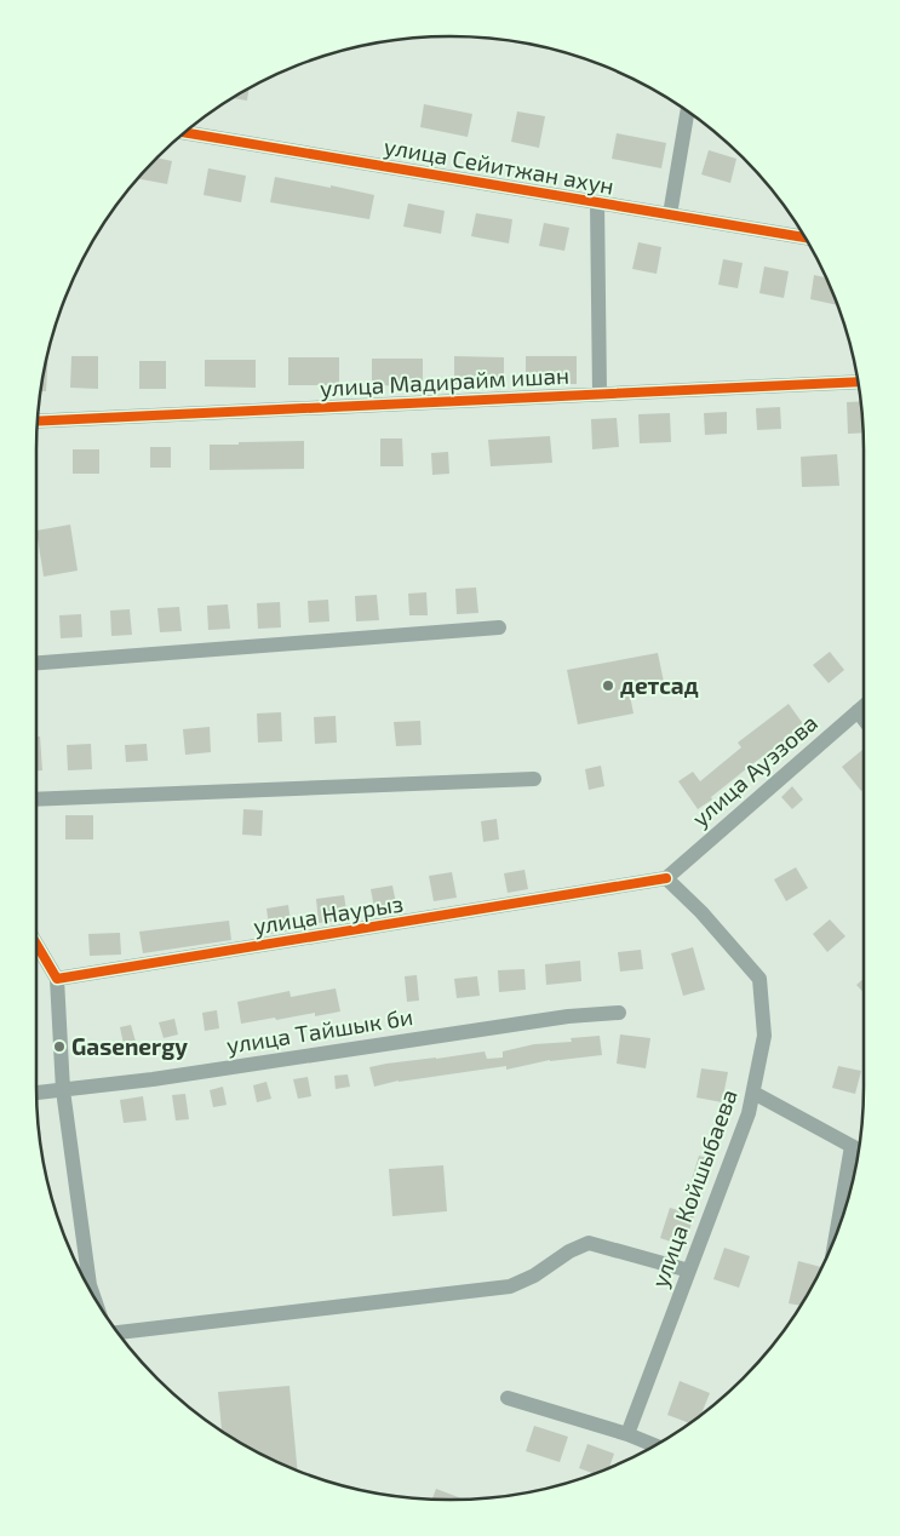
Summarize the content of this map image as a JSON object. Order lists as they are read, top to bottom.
{
  "streets": {
    "street": [
      "улица Сейитжан ахун",
      "улица Мадирайм ишан",
      "улица Ауэзова",
      "улица Наурыз",
      "улица Тайшык би",
      "улица Койшыбаева"
    ]
  },
  "crossings": [
    ["улица Ауэзова", "улица Наурыз"],
    ["улица Ауэзова", "улица Койшыбаева"],
    ["улица Наурыз", "улица Койшыбаева"]
  ],
  "places": ["детсад", "Gasenergy"]
}
